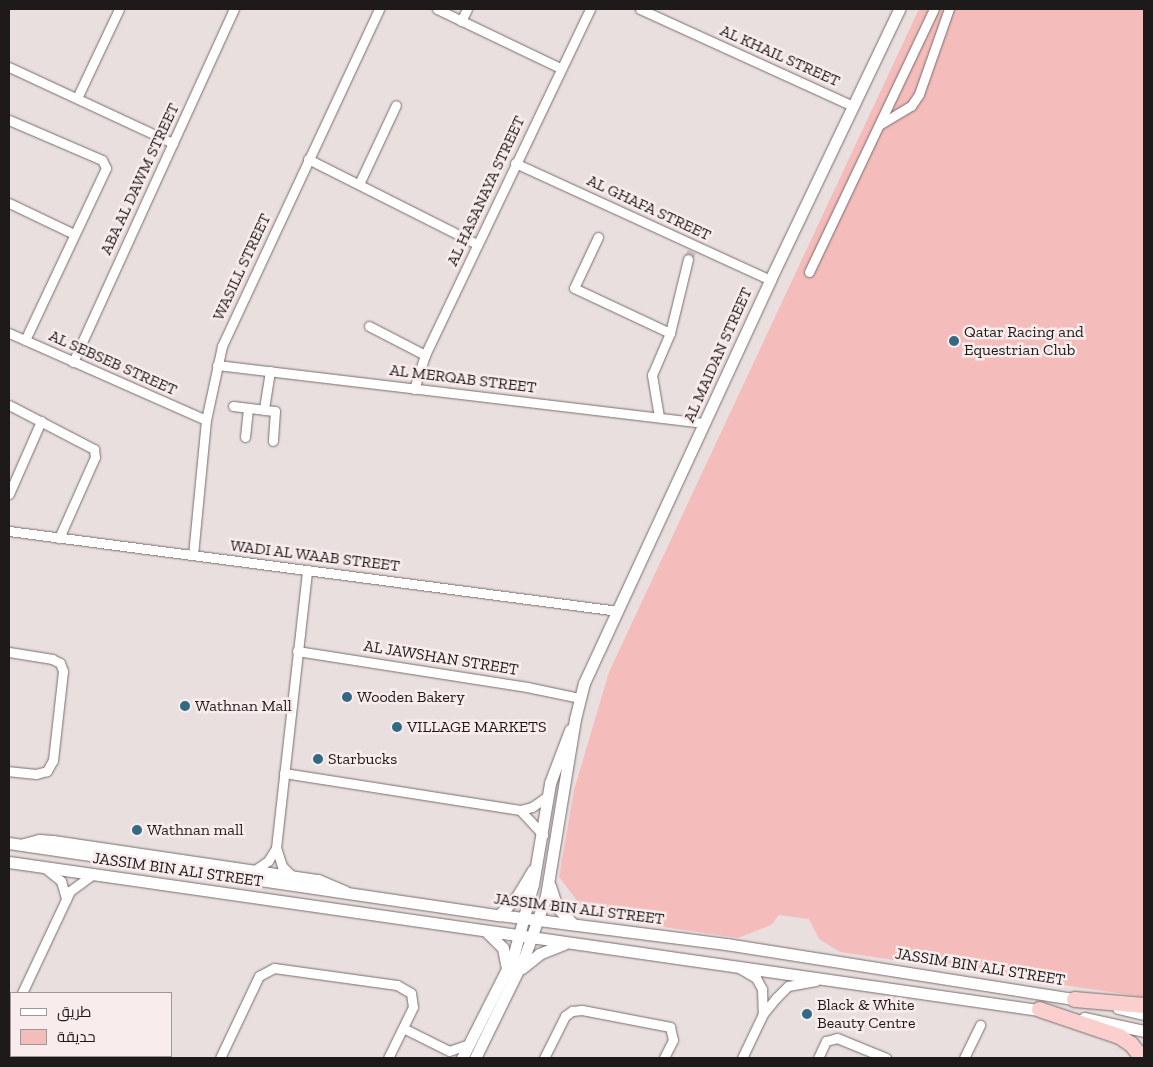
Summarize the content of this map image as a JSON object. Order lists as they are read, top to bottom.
{
  "streets": {
    "street": [
      "AL KHAIL STREET",
      "ABA AL DAWM STREET",
      "AL HASANAYA STREET",
      "AL GHAFA STREET",
      "WASILL STREET",
      "AL MAIDAN STREET",
      "AL SEBSEB STREET",
      "AL MERQAB STREET",
      "WADI AL WAAB STREET",
      "AL JAWSHAN STREET",
      "JASSIM BIN ALI STREET"
    ]
  },
  "crossings": [
    ["AL KHAIL STREET", "AL MAIDAN STREET"],
    ["ABA AL DAWM STREET", "AL SEBSEB STREET"],
    ["AL HASANAYA STREET", "AL GHAFA STREET"],
    ["AL HASANAYA STREET", "AL MERQAB STREET"],
    ["AL GHAFA STREET", "AL MAIDAN STREET"],
    ["WASILL STREET", "AL SEBSEB STREET"],
    ["WASILL STREET", "AL MERQAB STREET"],
    ["WASILL STREET", "WADI AL WAAB STREET"],
    ["AL MAIDAN STREET", "AL MERQAB STREET"],
    ["AL MAIDAN STREET", "WADI AL WAAB STREET"],
    ["AL MAIDAN STREET", "AL JAWSHAN STREET"],
    ["AL MAIDAN STREET", "JASSIM BIN ALI STREET"]
  ],
  "places": [
    "Qatar Racing and Equestrian Club",
    "Wooden Bakery",
    "Wathnan Mall",
    "VILLAGE MARKETS",
    "Starbucks",
    "Wathnan mall",
    "Black & White Beauty Centre"
  ],
  "legend": ["طريق", "حديقة"]
}
